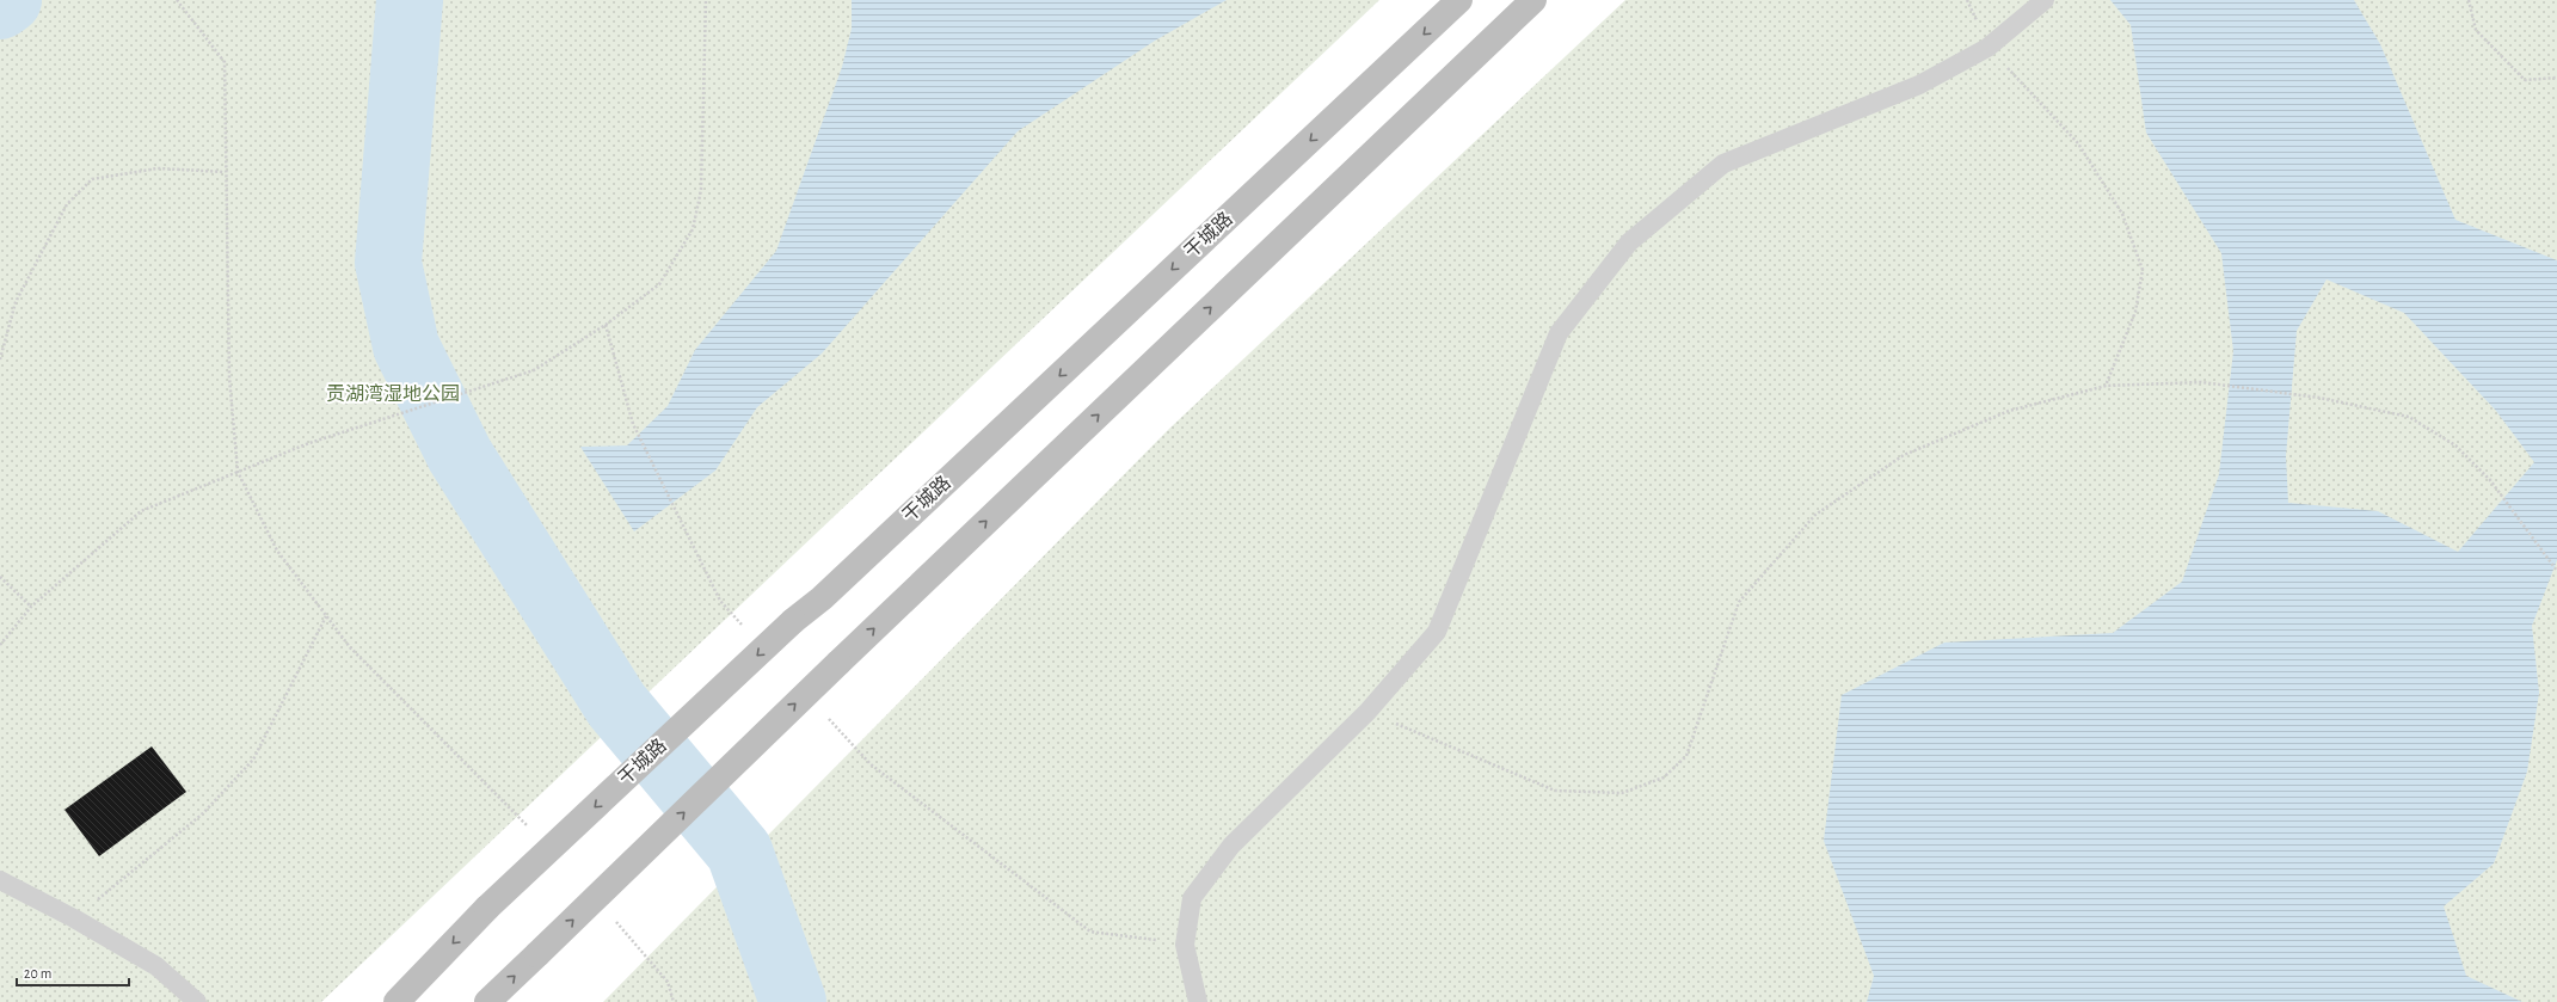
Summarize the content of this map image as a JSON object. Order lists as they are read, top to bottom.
{
  "streets": {
    "street": ["干城路"]
  },
  "parks": ["贡湖湾湿地公园"],
  "scale_bar": "20 m"
}
